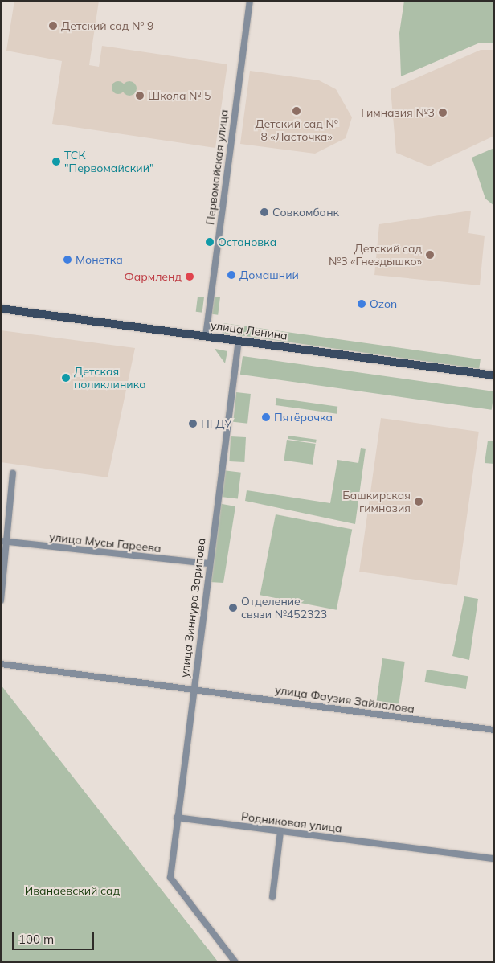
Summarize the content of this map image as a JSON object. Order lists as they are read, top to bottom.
{
  "streets": {
    "main road": ["улица Ленина"],
    "street": [
      "Первомайская улица",
      "улица Мусы Гареева",
      "улица Зиннура Зарипова",
      "улица Фаузия Зайлалова",
      "Родниковая улица"
    ]
  },
  "crossings": [
    ["Первомайская улица", "улица Ленина"],
    ["улица Ленина", "улица Зиннура Зарипова"],
    ["улица Мусы Гареева", "улица Зиннура Зарипова"],
    ["улица Зиннура Зарипова", "улица Фаузия Зайлалова"],
    ["улица Зиннура Зарипова", "Родниковая улица"]
  ],
  "parks": ["Иванаевский сад"],
  "places": [
    "Детский сад № 9",
    "Школа № 5",
    "Детский сад № 8 «Ласточка»",
    "Гимназия №3",
    "ТСК \"Первомайский\"",
    "Совкомбанк",
    "Остановка",
    "Детский сад №3 «Гнездышко»",
    "Монетка",
    "Домашний",
    "Фармленд",
    "Ozon",
    "Детская поликлиника",
    "Пятёрочка",
    "НГДУ",
    "Башкирская гимназия",
    "Отделение связи №452323"
  ],
  "scale_bar": "100 m"
}
